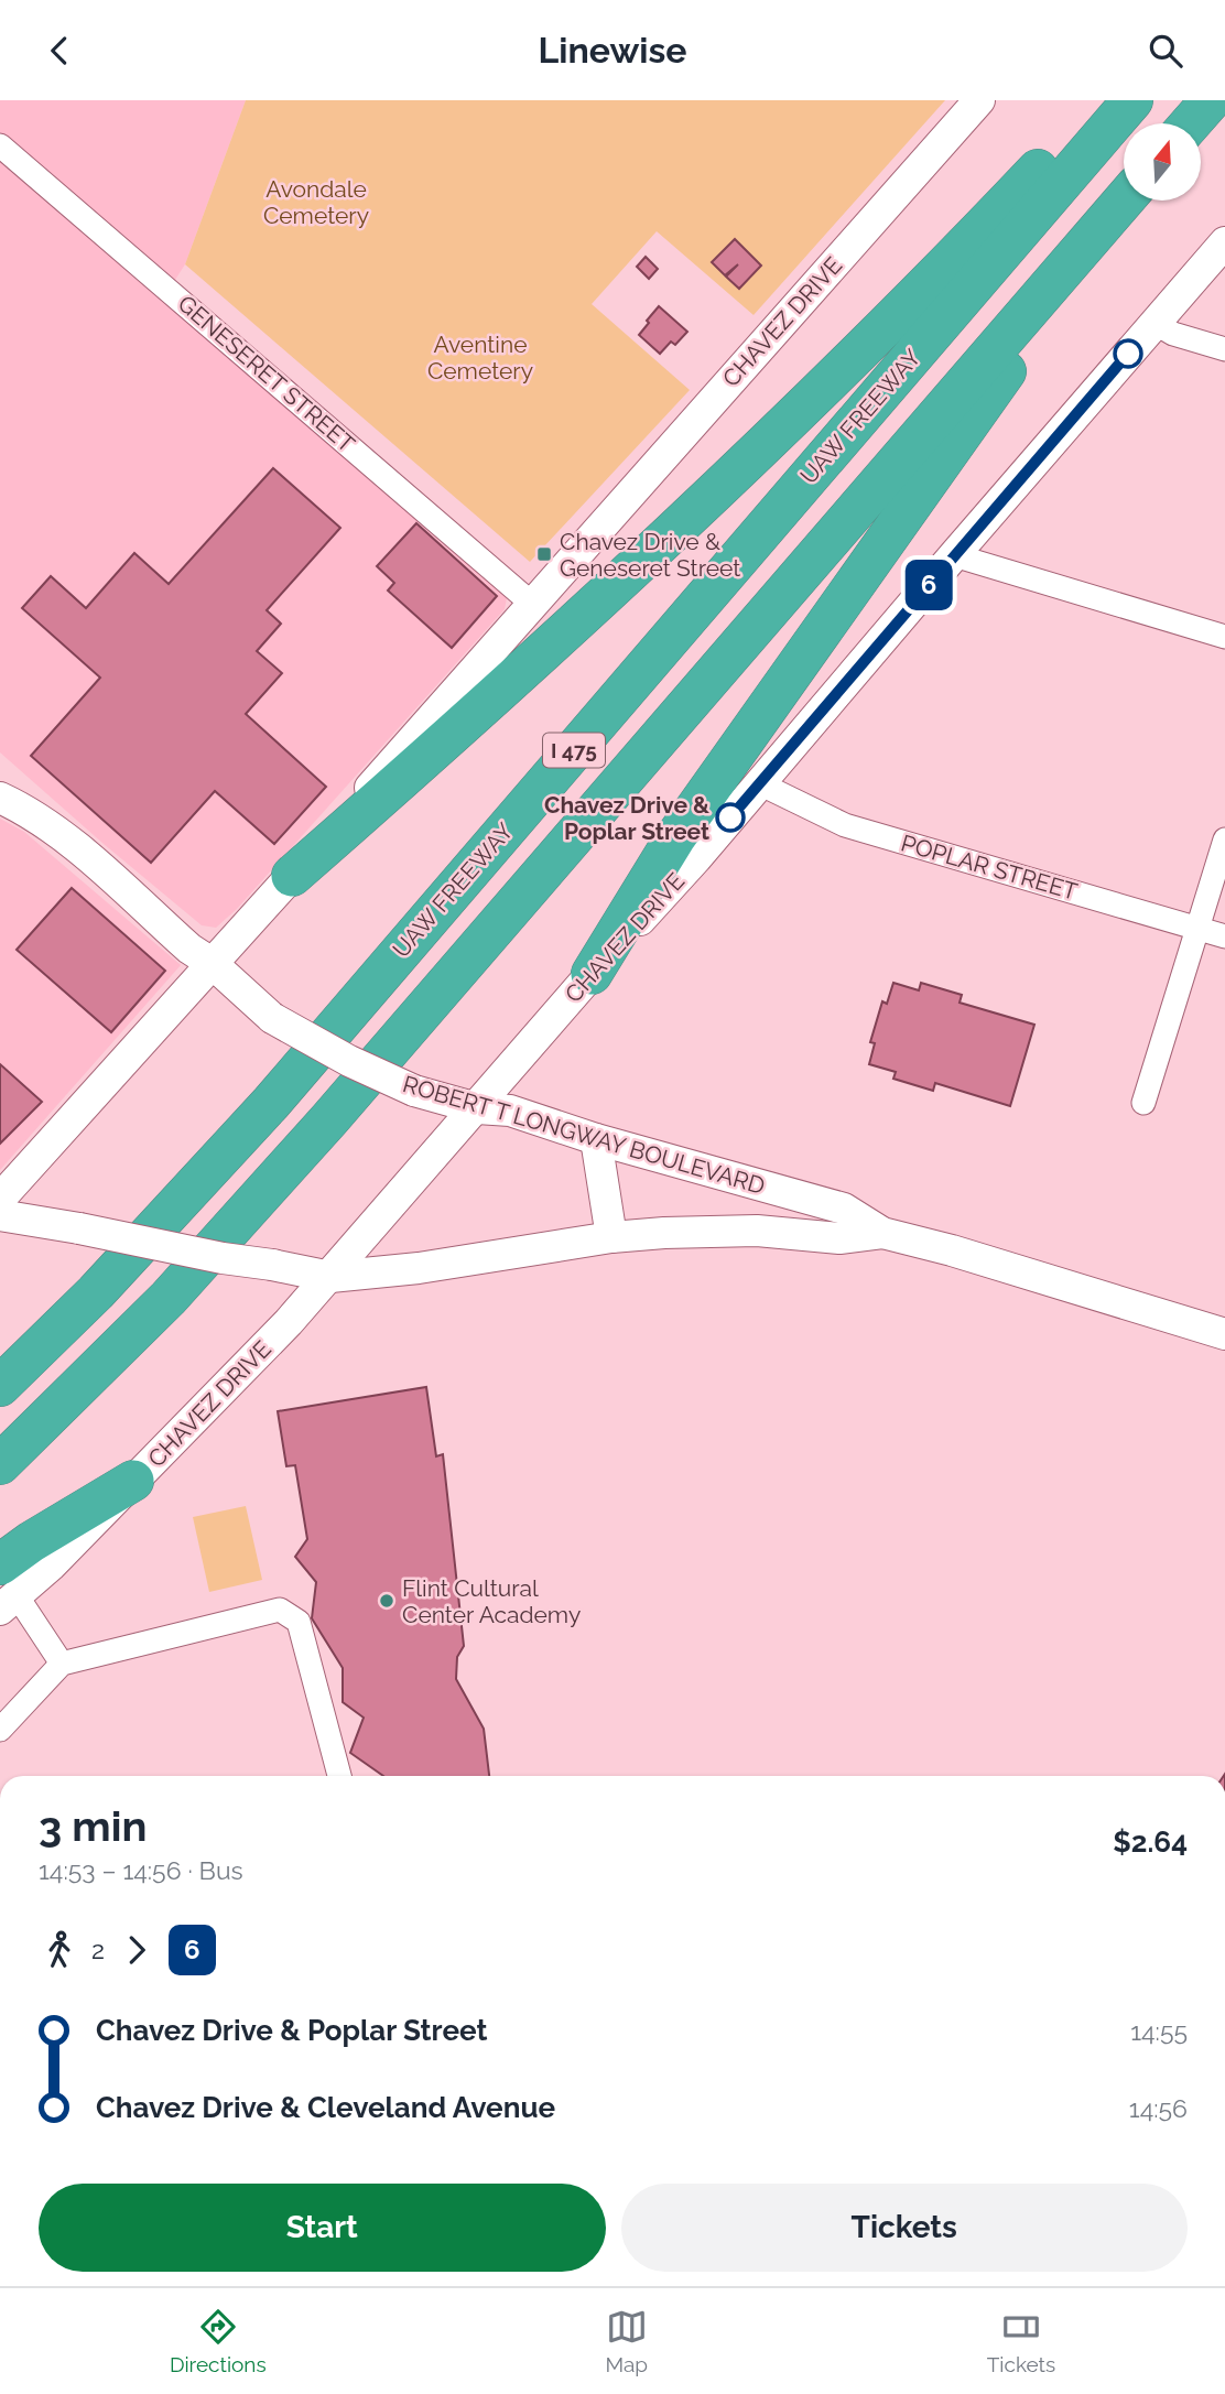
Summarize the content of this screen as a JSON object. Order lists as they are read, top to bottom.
{
  "streets": {
    "highway": ["UAW FREEWAY", "I 475"],
    "main road": ["CHAVEZ DRIVE", "ROBERT T LONGWAY BOULEVARD"],
    "street": ["GENESERET STREET", "POPLAR STREET"]
  },
  "crossings": [
    ["CHAVEZ DRIVE", "GENESERET STREET"],
    ["CHAVEZ DRIVE", "POPLAR STREET"],
    ["CHAVEZ DRIVE", "ROBERT T LONGWAY BOULEVARD"]
  ],
  "parks": ["Avondale Cemetery", "Aventine Cemetery"],
  "places": {
    "transit": ["Chavez Drive & Geneseret Street"],
    "other": ["Chavez Drive & Poplar Street", "Flint Cultural Center Academy"]
  },
  "lines": ["bus line 6"],
  "north": "top",
  "page": {
    "header": "Linewise",
    "on_map": "6",
    "heading": ["3 min", "14:53 – 14:56 · Bus", "$2.64"],
    "legs": ["2", "6"],
    "list": [
      {
        "name": "Chavez Drive & Poplar Street",
        "value": "14:55"
      },
      {
        "name": "Chavez Drive & Cleveland Avenue",
        "value": "14:56"
      }
    ],
    "buttons": ["Start", "Tickets"],
    "tabs": ["Directions", "Map", "Tickets"]
  }
}
